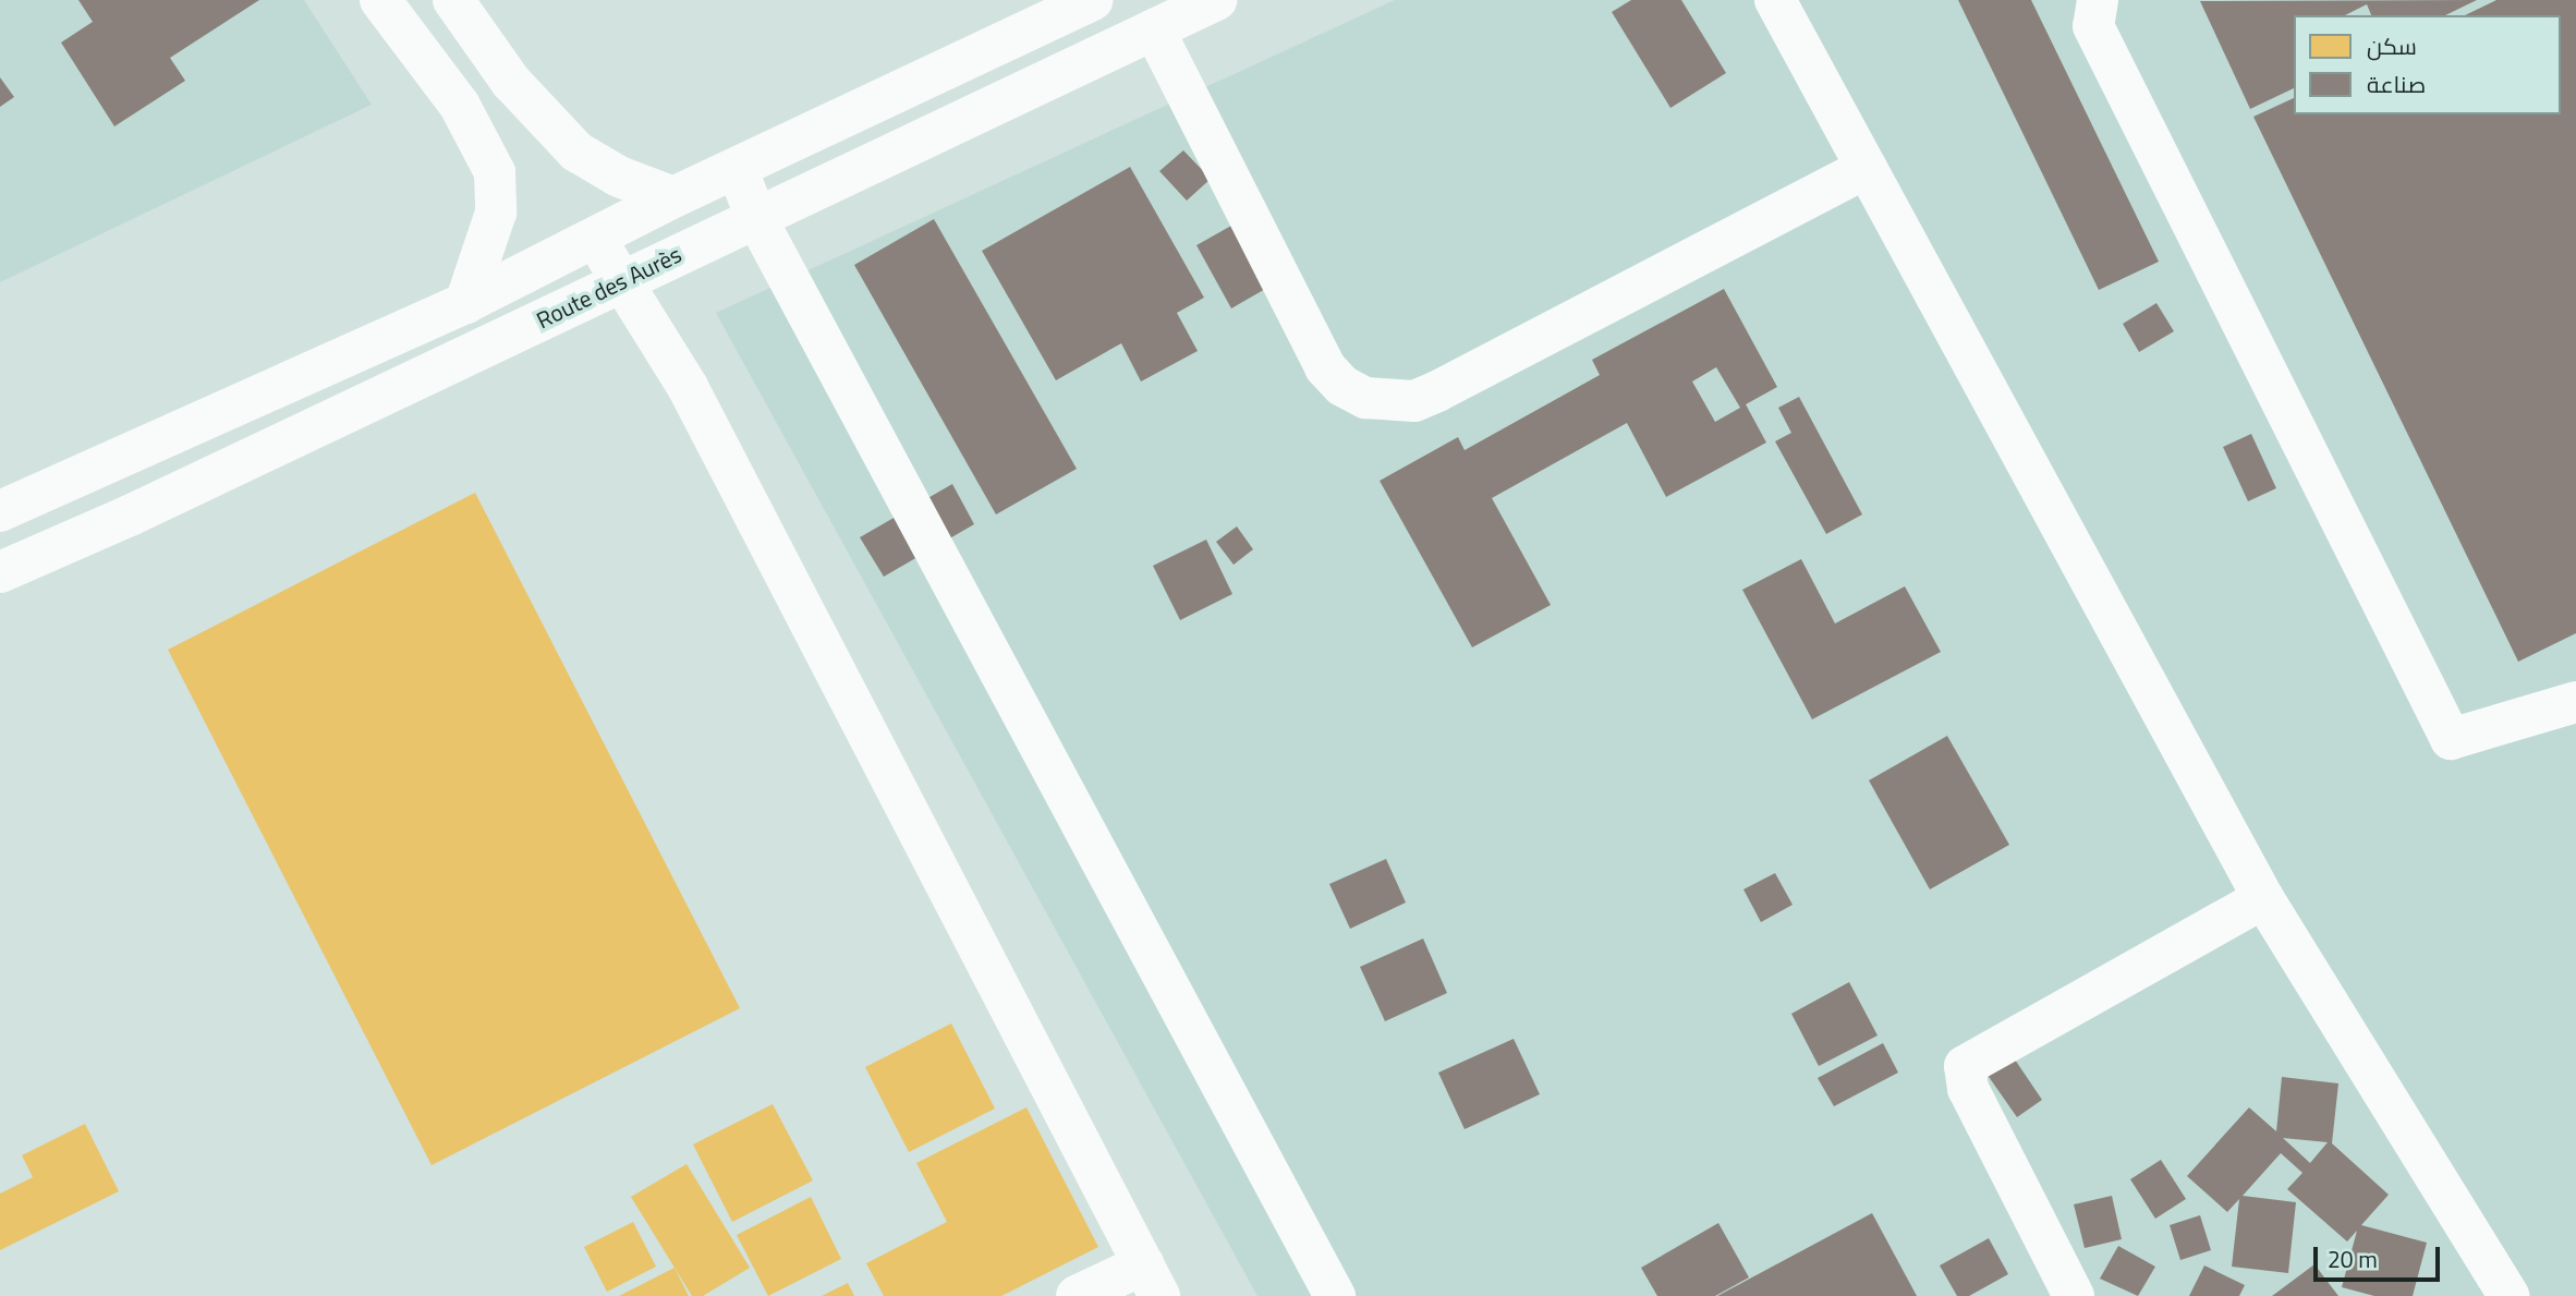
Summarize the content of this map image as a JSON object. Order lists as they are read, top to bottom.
{
  "streets": {
    "street": ["Route des Aurès"]
  },
  "legend": ["سكن", "صناعة"],
  "scale_bar": "20 m"
}
